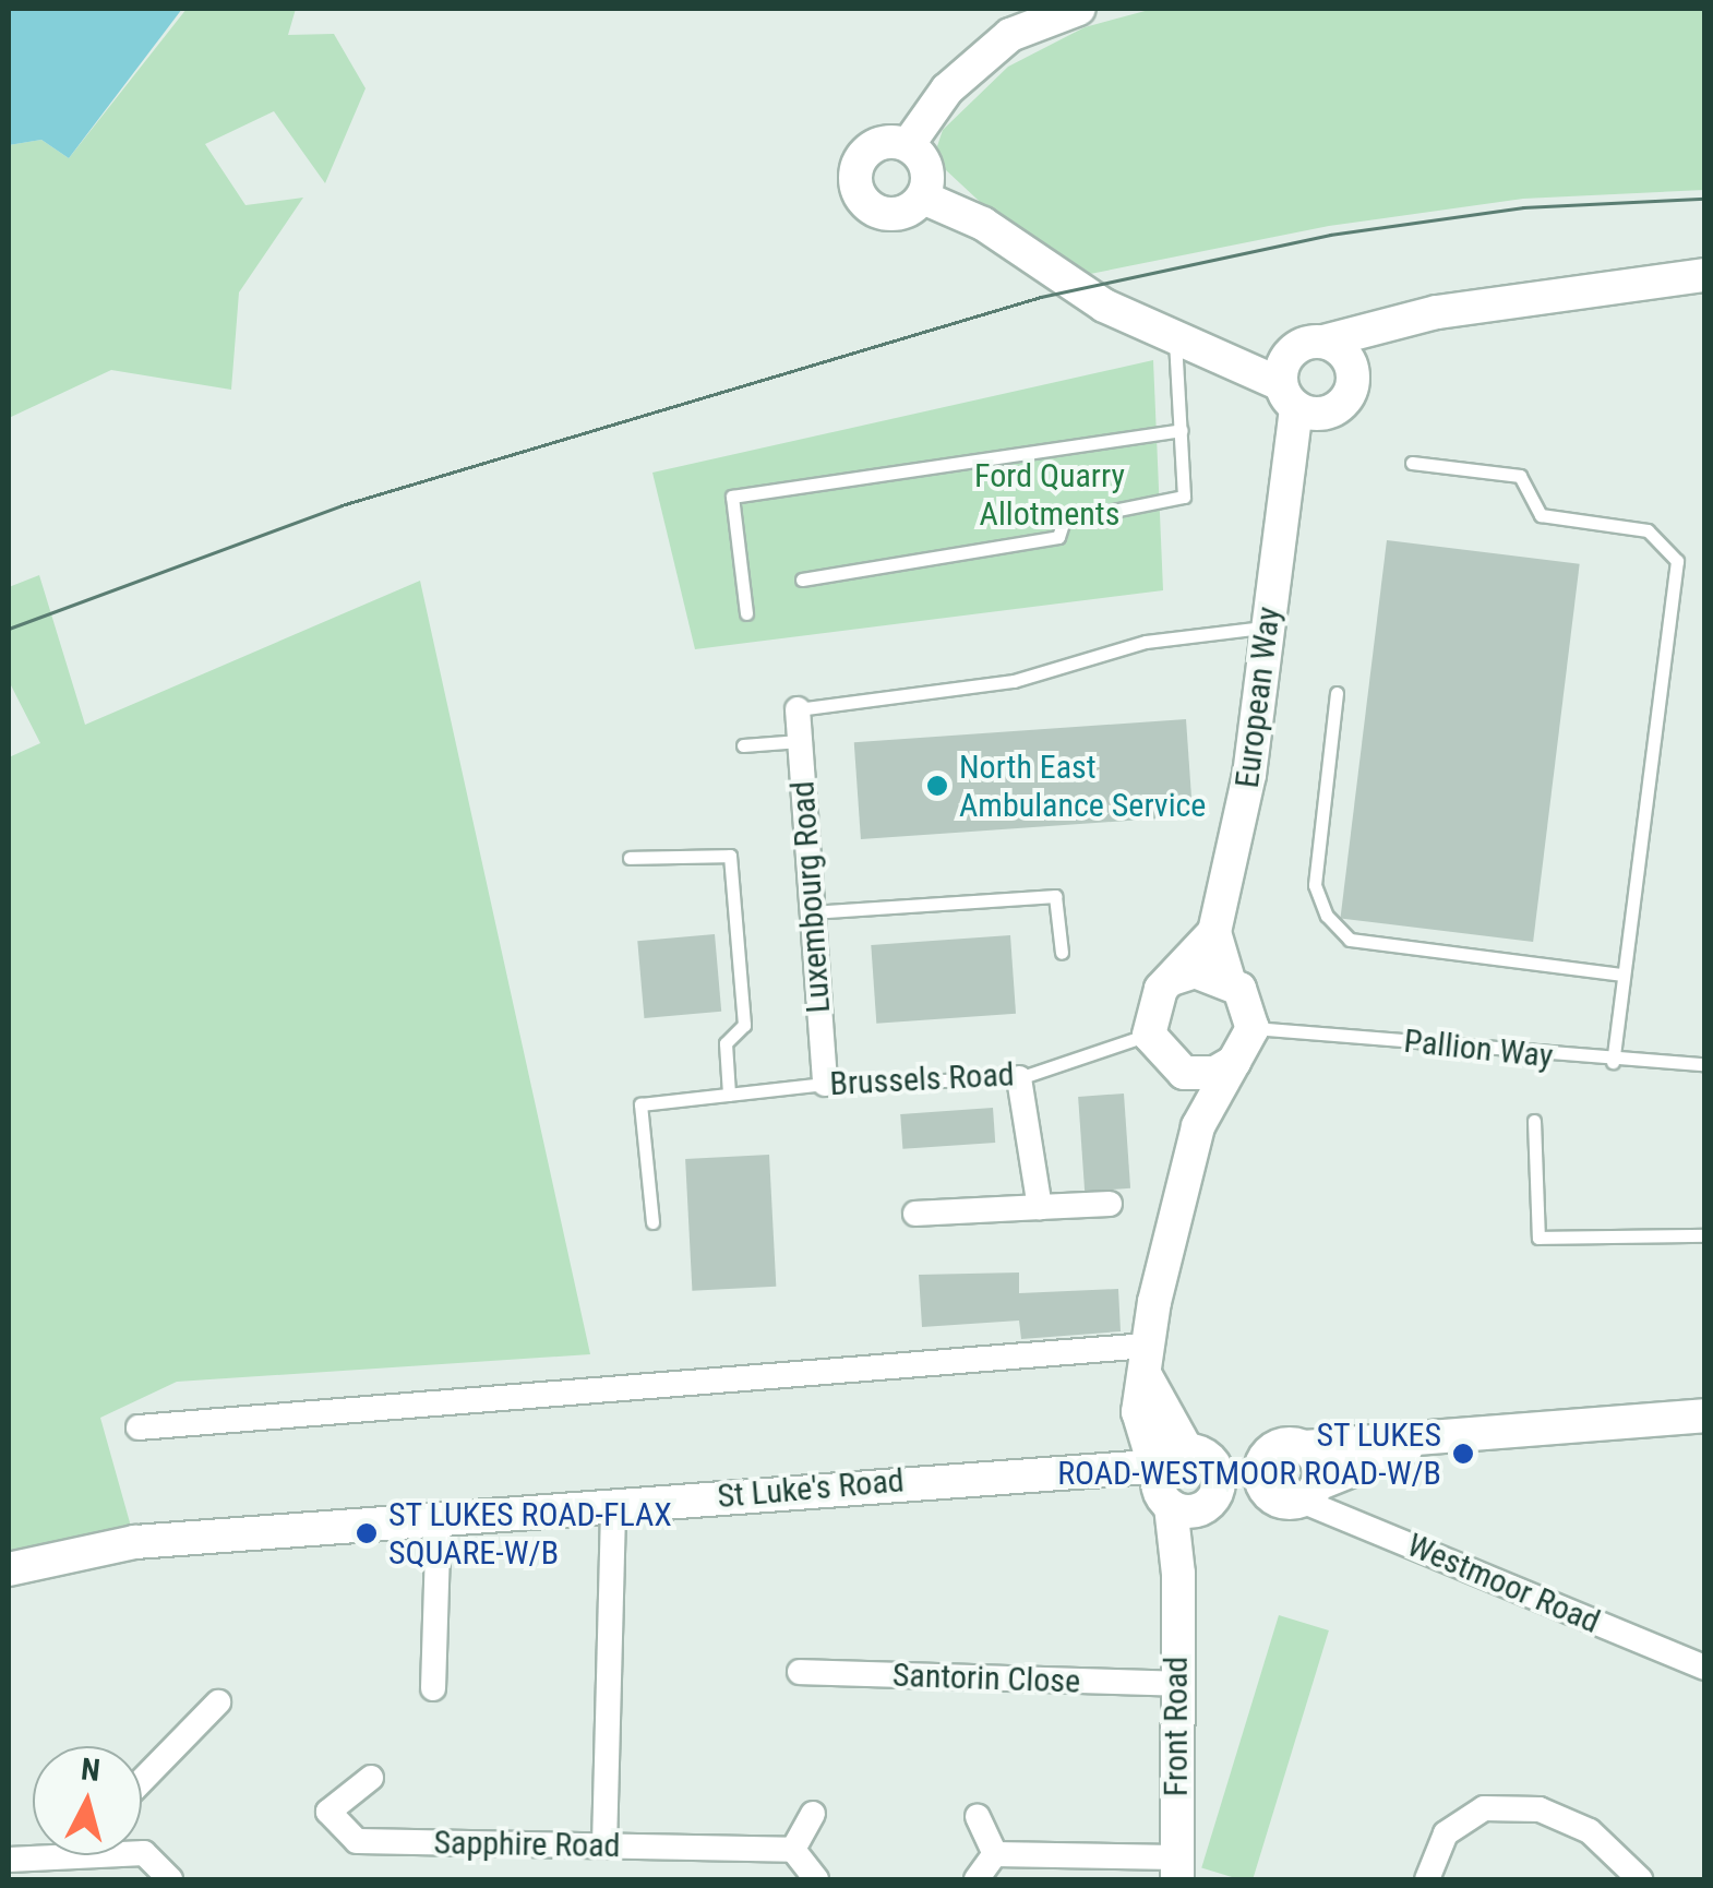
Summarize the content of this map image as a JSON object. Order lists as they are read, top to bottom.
{
  "streets": {
    "main road": ["European Way", "St Luke's Road", "Front Road"],
    "street": [
      "Luxembourg Road",
      "Westmoor Road",
      "Santorin Close",
      "Sapphire Road"
    ],
    "lane": ["Pallion Way", "Brussels Road"]
  },
  "crossings": [
    ["Luxembourg Road", "Brussels Road"],
    ["Pallion Way", "Brussels Road"],
    ["Santorin Close", "Front Road"]
  ],
  "parks": ["Ford Quarry Allotments"],
  "places": ["North East Ambulance Service", "ST LUKES ROAD-WESTMOOR ROAD-W/B", "ST LUKES ROAD-FLAX SQUARE-W/B"],
  "north": "top"
}
